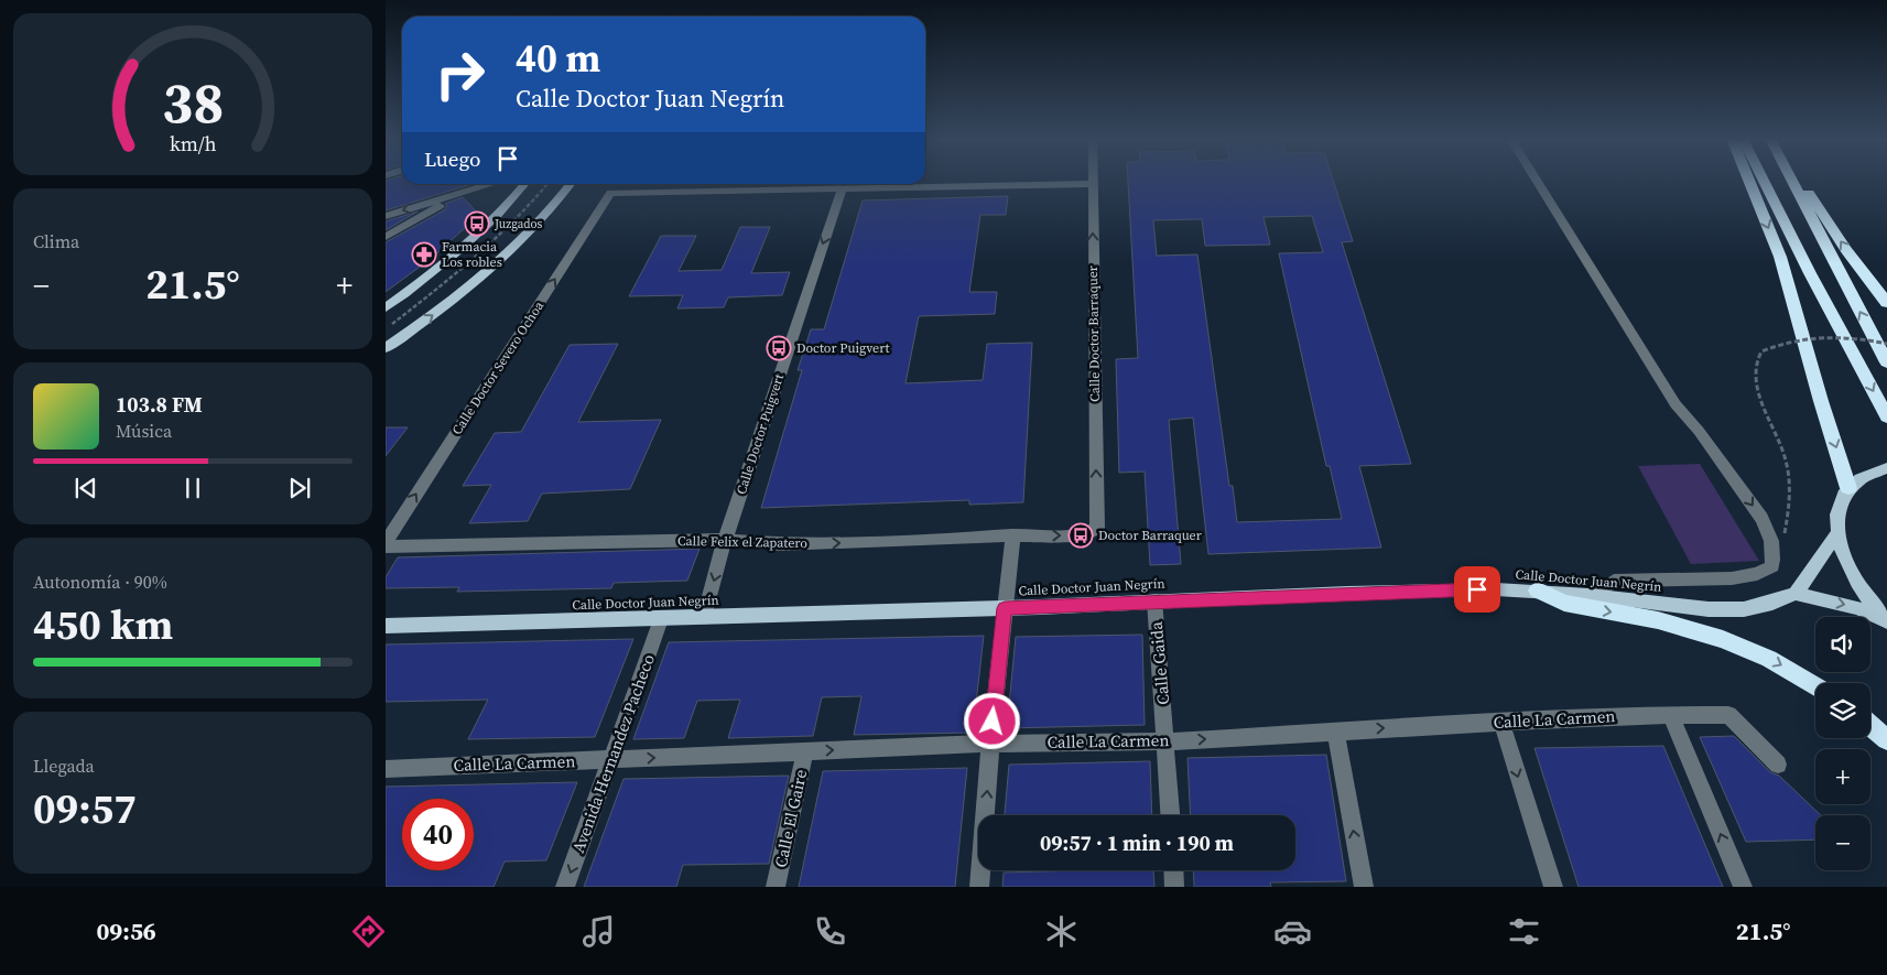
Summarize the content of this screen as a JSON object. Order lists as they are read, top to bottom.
{
  "streets": {
    "main road": ["Calle Doctor Juan Negrín"],
    "street": [
      "Calle Doctor Barraquer",
      "Calle Doctor Severo Ochoa",
      "Calle Doctor Puigvert",
      "Calle Felix el Zapatero",
      "Calle Gaida",
      "Calle La Carmen",
      "Avenida Hernandez Pacheco",
      "Calle El Gaire"
    ]
  },
  "crossings": [
    ["Calle Doctor Barraquer", "Calle Felix el Zapatero"],
    ["Calle Doctor Severo Ochoa", "Calle Doctor Puigvert"],
    ["Calle Doctor Severo Ochoa", "Calle Felix el Zapatero"],
    ["Calle Doctor Puigvert", "Calle Felix el Zapatero"],
    ["Calle Doctor Puigvert", "Calle Doctor Juan Negrín"],
    ["Calle Doctor Juan Negrín", "Calle Gaida"],
    ["Calle Doctor Juan Negrín", "Avenida Hernandez Pacheco"],
    ["Calle Gaida", "Calle La Carmen"],
    ["Calle La Carmen", "Avenida Hernandez Pacheco"],
    ["Calle La Carmen", "Calle El Gaire"]
  ],
  "one_way": [
    "Calle Doctor Barraquer",
    "Calle Doctor Severo Ochoa",
    "Calle Doctor Puigvert",
    "Calle Felix el Zapatero",
    "Calle La Carmen",
    "Avenida Hernandez Pacheco"
  ],
  "places": {
    "bus stop": ["Juzgados", "Doctor Puigvert", "Doctor Barraquer"],
    "pharmacy": ["Farmacia Los robles"]
  },
  "page": {
    "turn": ["40 m", "Calle Doctor Juan Negrín"],
    "then": "Luego",
    "tile": [
      "Clima",
      ["Autonomía · 90%", "450 km"],
      ["Llegada", "09:57"]
    ],
    "heat": ["−", "21.5°", "+"],
    "song": ["103.8 FM", "Música"],
    "map_buttons": ["+", "−"],
    "limit": "40",
    "trip": "09:57 · 1 min · 190 m",
    "tabs": ["09:56", "21.5°"],
    "gauge": ["38", "km/h"]
  }
}
